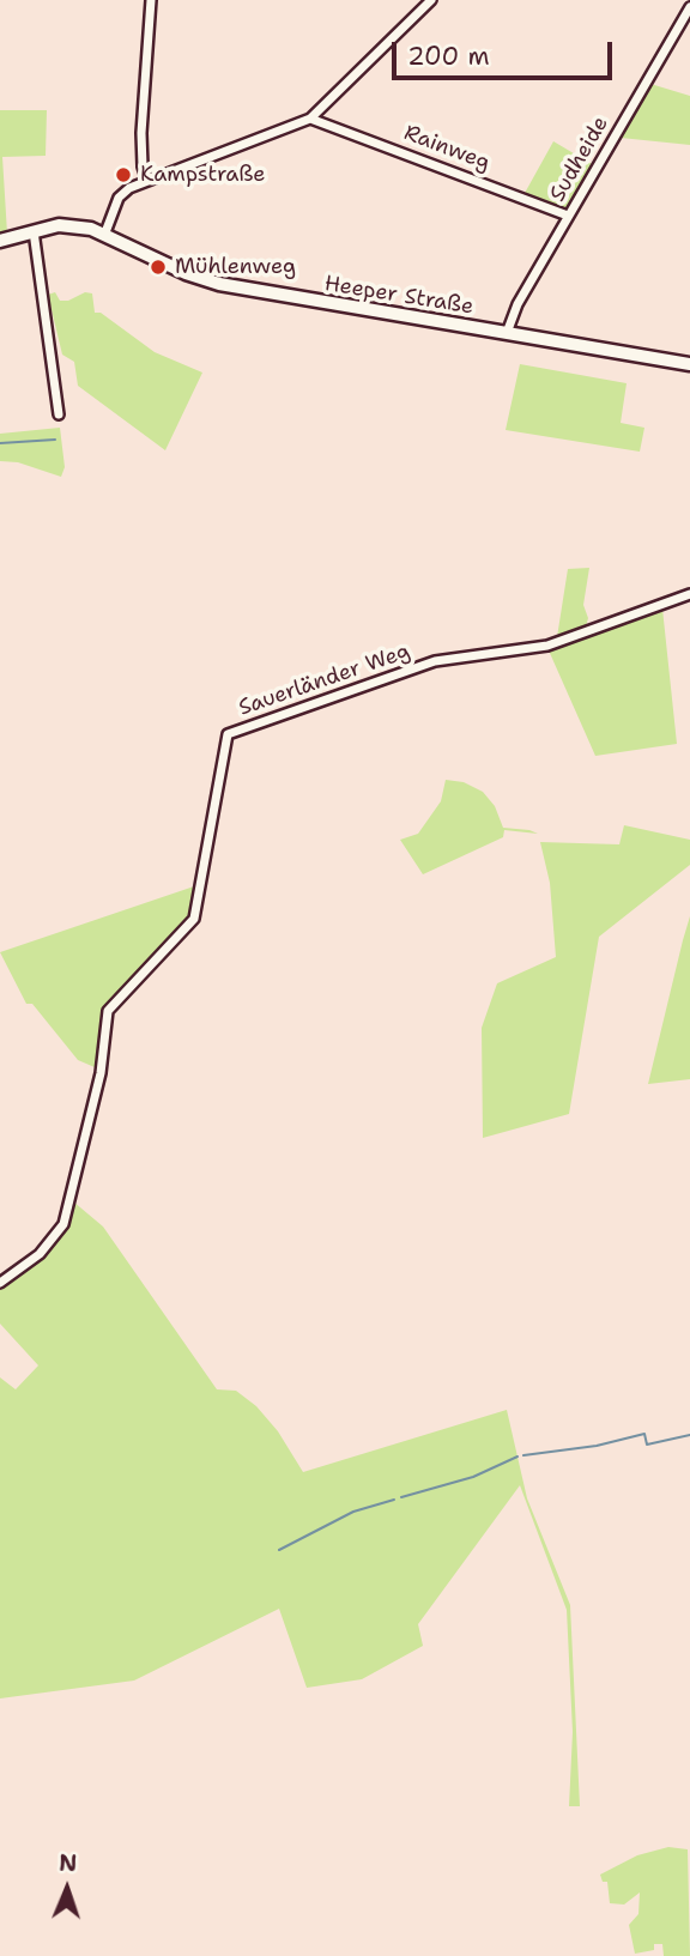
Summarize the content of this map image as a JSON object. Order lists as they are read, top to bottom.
{
  "streets": {
    "street": [
      "Rainweg",
      "Sudheide",
      "Heeper Straße",
      "Sauerländer Weg"
    ]
  },
  "crossings": [
    ["Rainweg", "Sudheide"],
    ["Sudheide", "Heeper Straße"]
  ],
  "places": ["Kampstraße", "Mühlenweg"],
  "scale_bar": "200 m",
  "north": "top"
}
